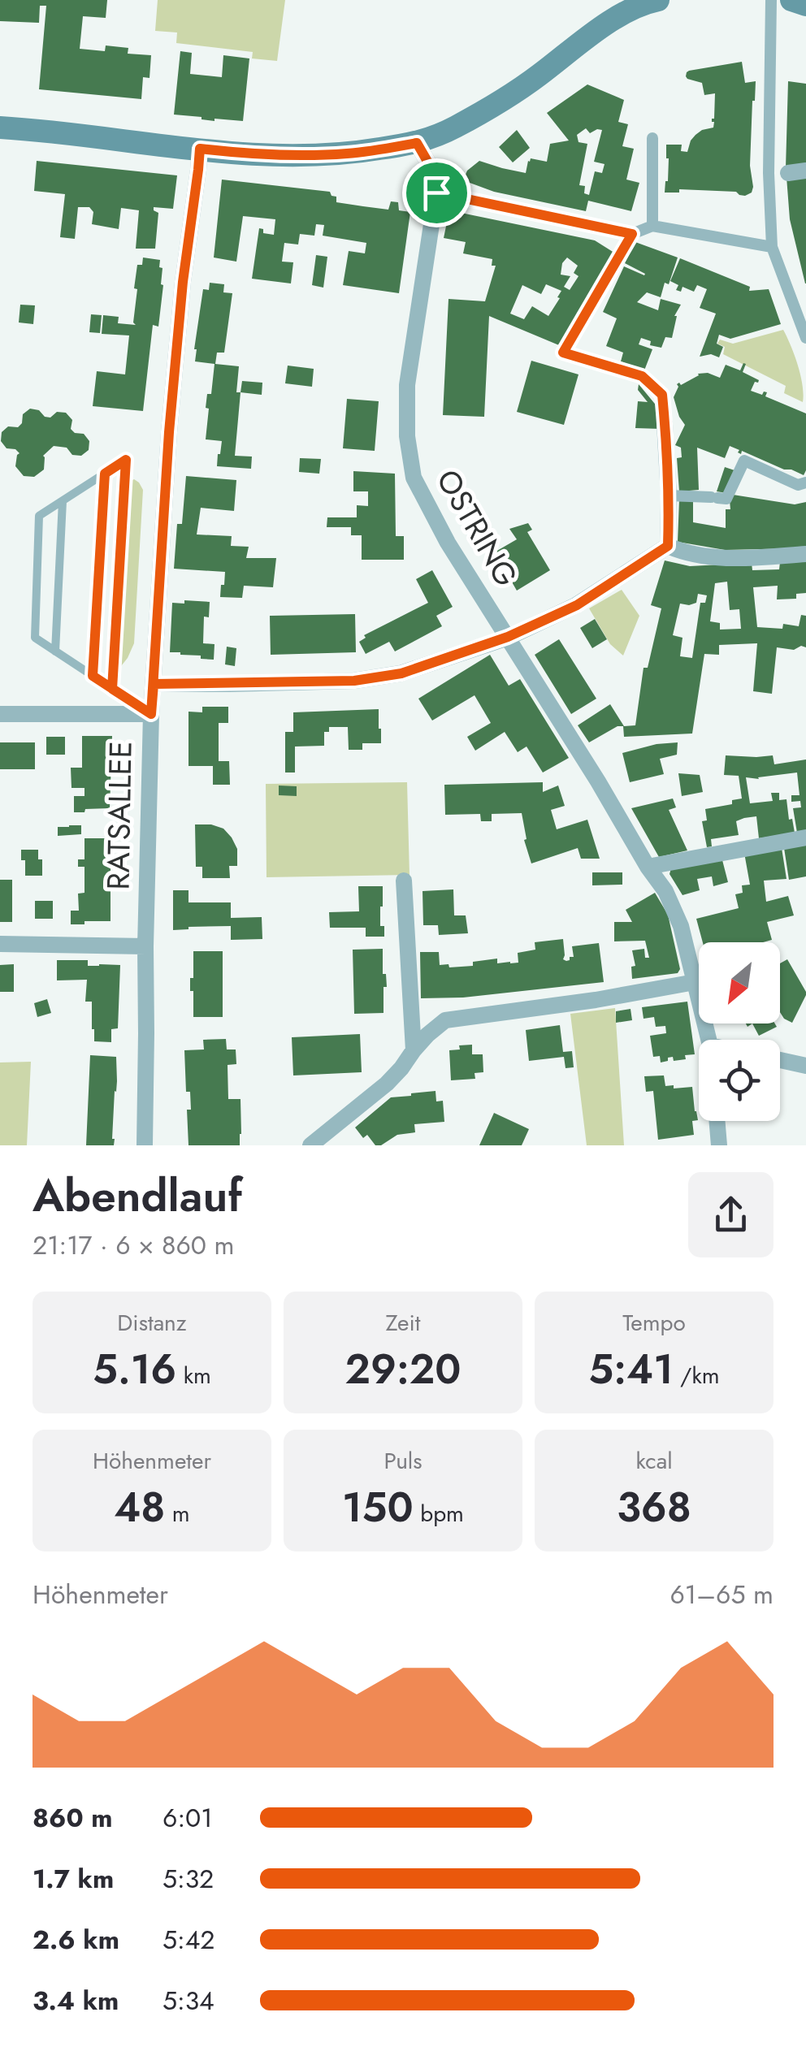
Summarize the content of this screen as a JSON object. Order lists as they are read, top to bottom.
{
  "streets": {
    "street": ["OSTRING", "RATSALLEE"]
  },
  "north": "bottom left",
  "page": {
    "heading": ["Abendlauf", "21:17 · 6 × 860 m"],
    "stats": [
      ["Distanz", "5.16 km"],
      ["Zeit", "29:20"],
      ["Tempo", "5:41 /km"],
      ["Höhenmeter", "48 m"],
      ["Puls", "150 bpm"],
      ["kcal", "368"]
    ],
    "chart": ["Höhenmeter", "61–65 m"],
    "list": [
      {
        "name": "860 m",
        "note": "6:01"
      },
      {
        "name": "1.7 km",
        "note": "5:32"
      },
      {
        "name": "2.6 km",
        "note": "5:42"
      },
      {
        "name": "3.4 km",
        "note": "5:34"
      }
    ]
  }
}
